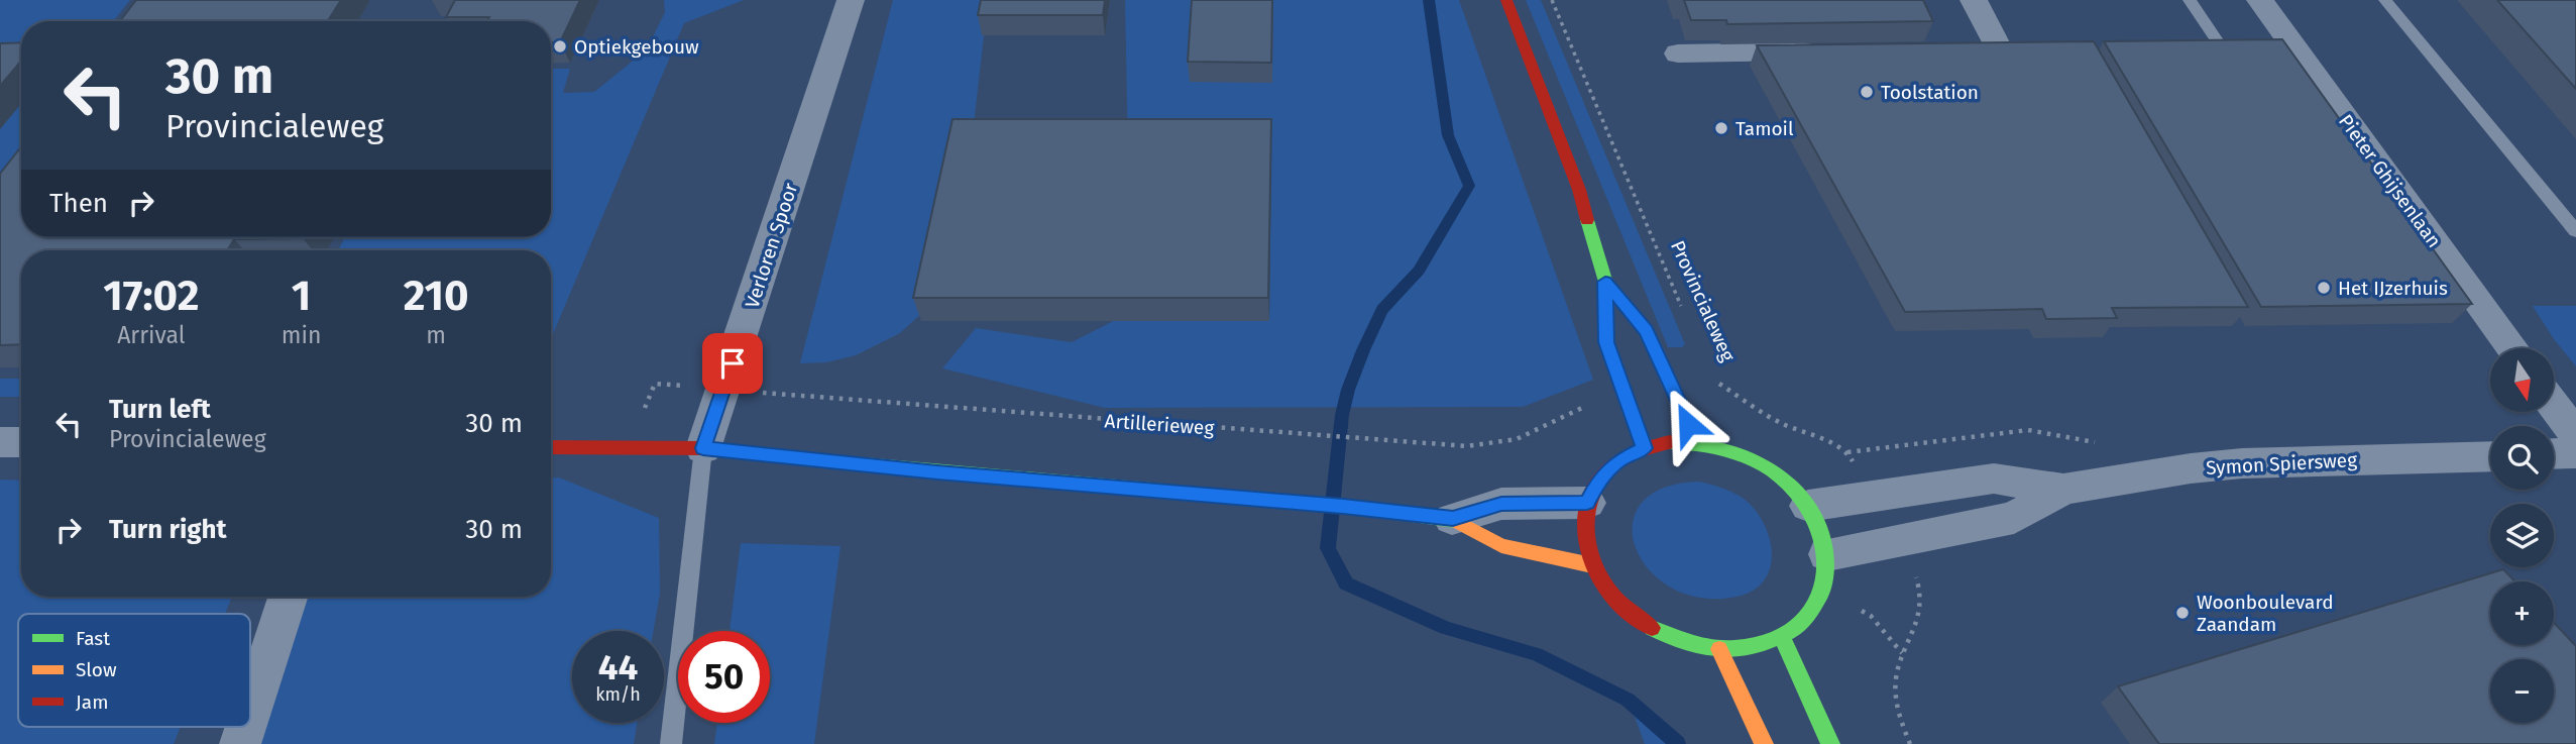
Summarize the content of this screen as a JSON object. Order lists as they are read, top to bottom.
{
  "streets": {
    "street": ["Pieter Ghijsenlaan", "Verloren Spoor", "Symon Spiersweg"],
    "path": ["Provincialeweg", "Artillerieweg"]
  },
  "crossings": [
    ["Verloren Spoor", "Artillerieweg"],
    ["Provincialeweg", "Symon Spiersweg"]
  ],
  "places": [
    "Optiekgebouw",
    "Toolstation",
    "Tamoil",
    "Het IJzerhuis",
    "Woonboulevard Zaandam"
  ],
  "legend": ["Fast", "Slow", "Jam"],
  "north": "bottom",
  "page": {
    "turn": ["30 m", "Provincialeweg"],
    "then": "Then",
    "eta": [
      "17:02",
      "Arrival",
      "1",
      "min",
      "210",
      "m"
    ],
    "map_buttons": ["+", "−"],
    "list": [
      {
        "name": "Turn left",
        "note": "Provincialeweg",
        "value": "30 m"
      },
      {
        "name": "Turn right",
        "value": "30 m"
      }
    ],
    "speed": "44 km/h",
    "limit": "50"
  }
}
